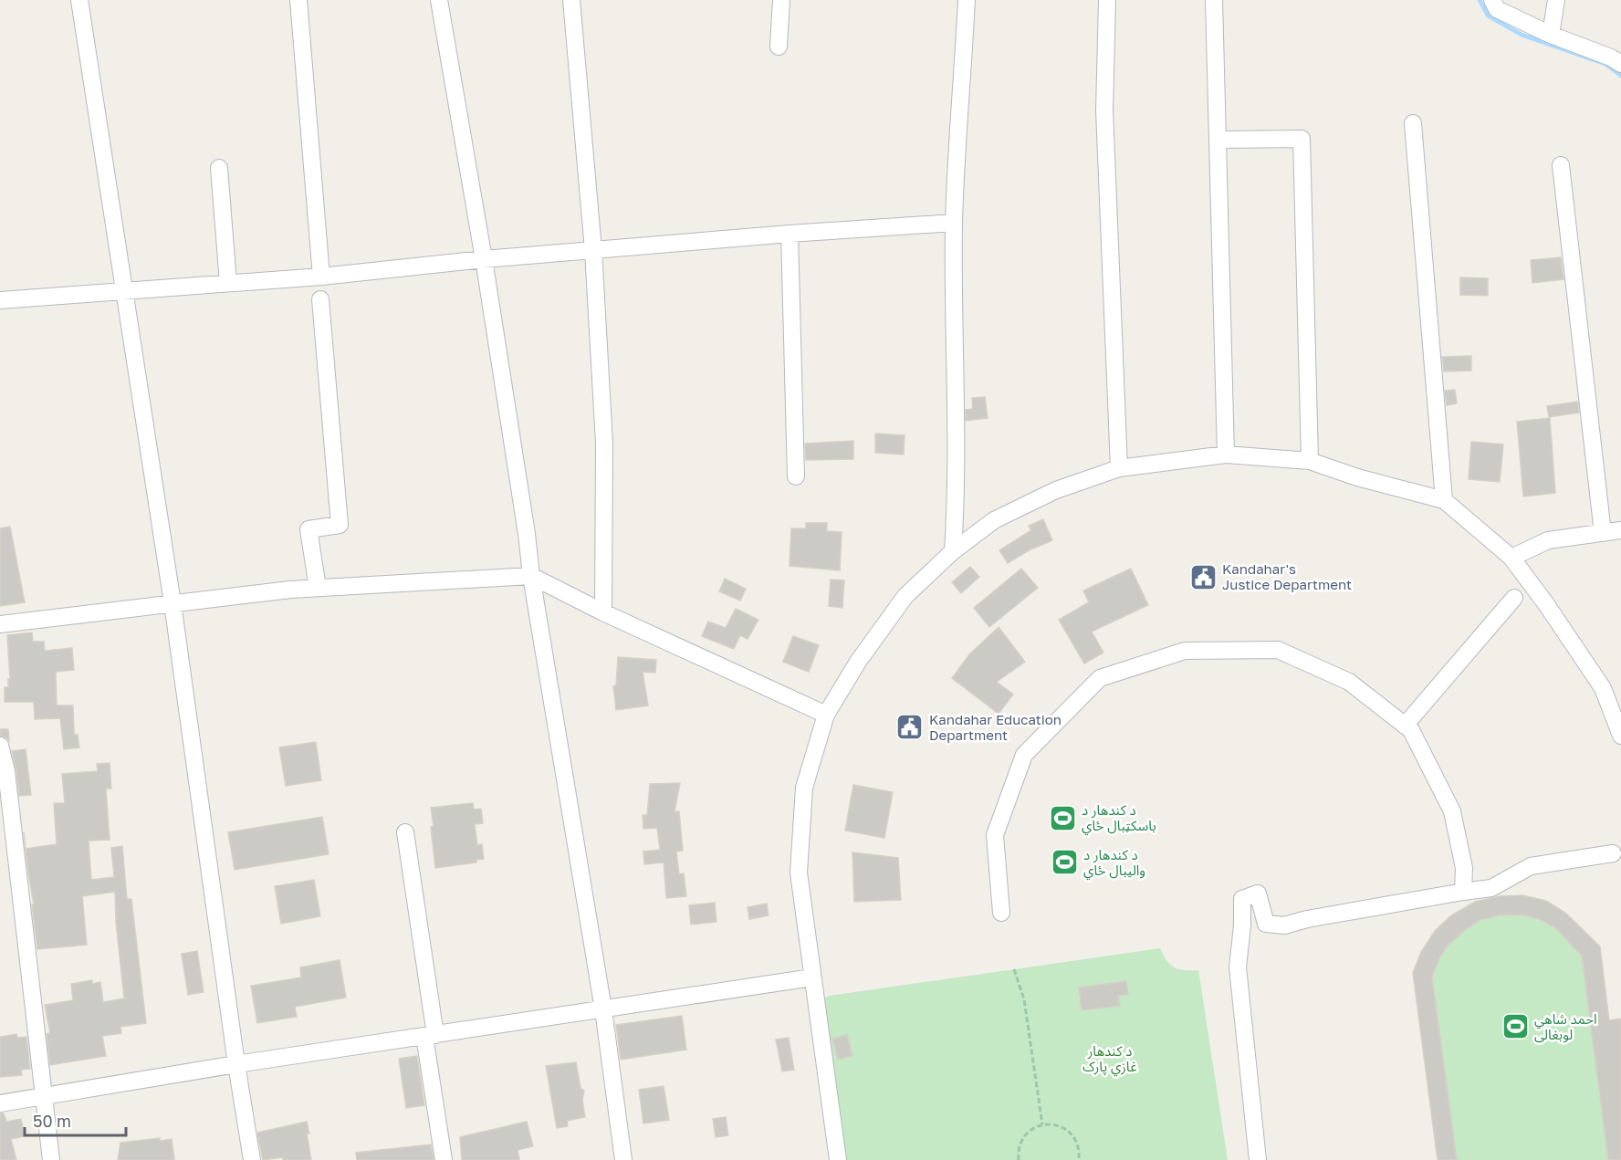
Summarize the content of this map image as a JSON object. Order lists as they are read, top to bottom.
{
  "parks": ["د کندهار غازي پارک"],
  "places": {
    "public building": ["Kandahar's Justice Department", "Kandahar Education Department"],
    "sports": ["د کندهار د باسکټبال ځاي", "د کندهار د واليبال ځاي", "احمد شاهي لوبغالی"]
  },
  "scale_bar": "50 m"
}
